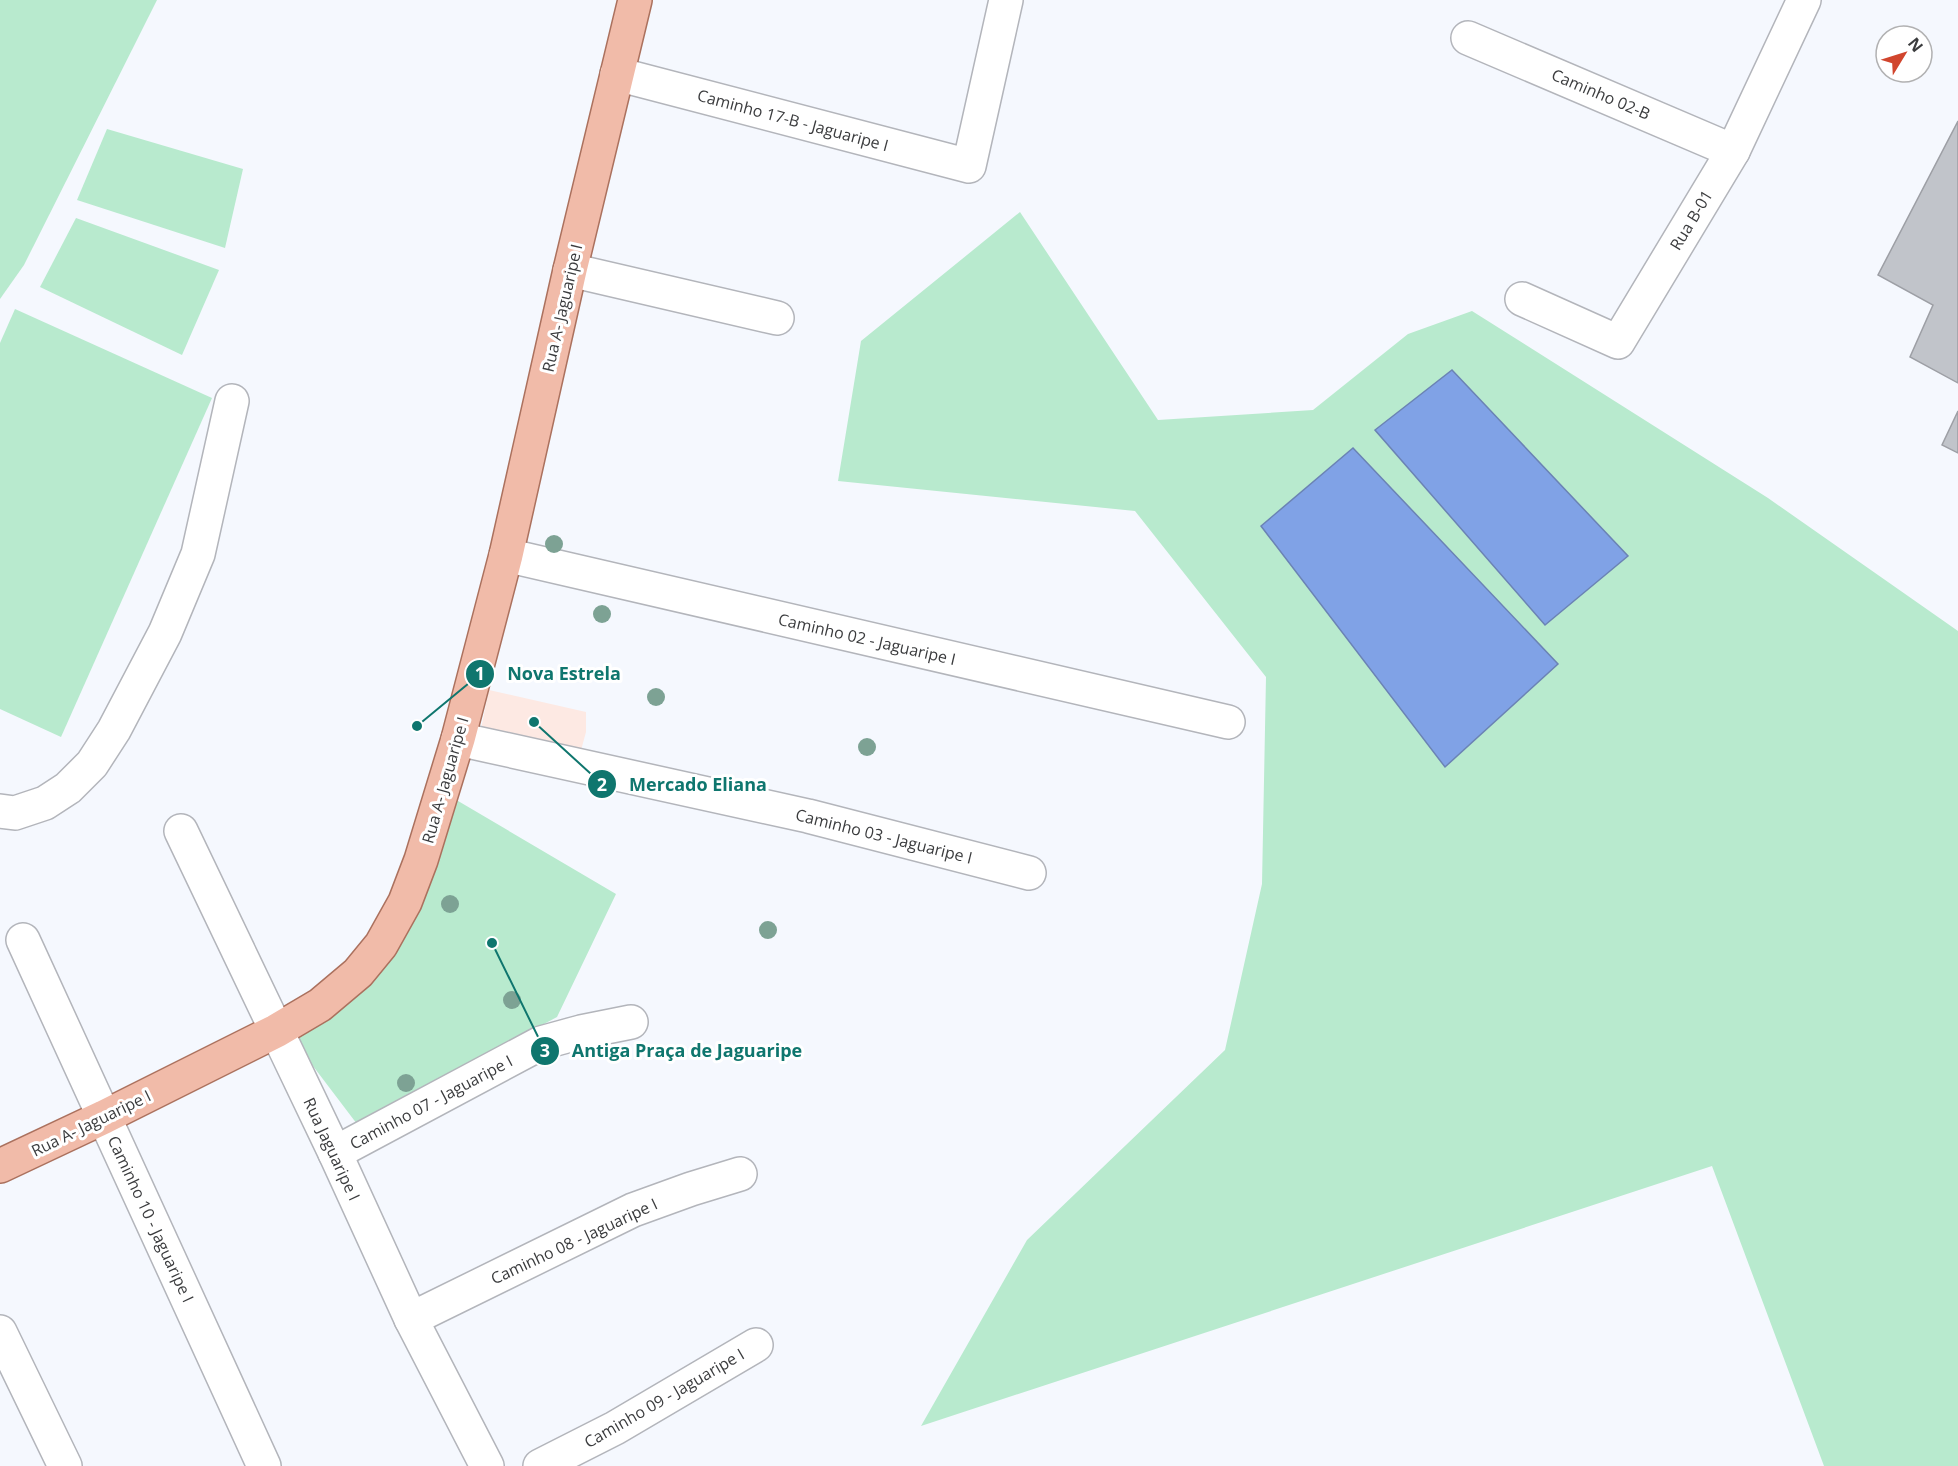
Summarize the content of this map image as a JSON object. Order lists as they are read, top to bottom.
{
  "streets": {
    "main road": ["Rua A- Jaguaripe I"],
    "street": [
      "Caminho 02-B",
      "Caminho 17-B - Jaguaripe I",
      "Rua B-01",
      "Caminho 02 - Jaguaripe I",
      "Caminho 03 - Jaguaripe I",
      "Caminho 07 - Jaguaripe I",
      "Rua Jaguaripe I",
      "Caminho 10 - Jaguaripe I",
      "Caminho 08 - Jaguaripe I",
      "Caminho 09 - Jaguaripe I"
    ]
  },
  "crossings": [
    ["Caminho 02-B", "Rua B-01"],
    ["Caminho 17-B - Jaguaripe I", "Rua A- Jaguaripe I"],
    ["Rua A- Jaguaripe I", "Caminho 02 - Jaguaripe I"],
    ["Rua A- Jaguaripe I", "Caminho 03 - Jaguaripe I"],
    ["Rua A- Jaguaripe I", "Rua Jaguaripe I"],
    ["Rua A- Jaguaripe I", "Caminho 10 - Jaguaripe I"],
    ["Caminho 07 - Jaguaripe I", "Rua Jaguaripe I"],
    ["Rua Jaguaripe I", "Caminho 08 - Jaguaripe I"]
  ],
  "places": ["Mercado Eliana", "Nova Estrela", "Antiga Praça de Jaguaripe"],
  "north": "top right"
}
